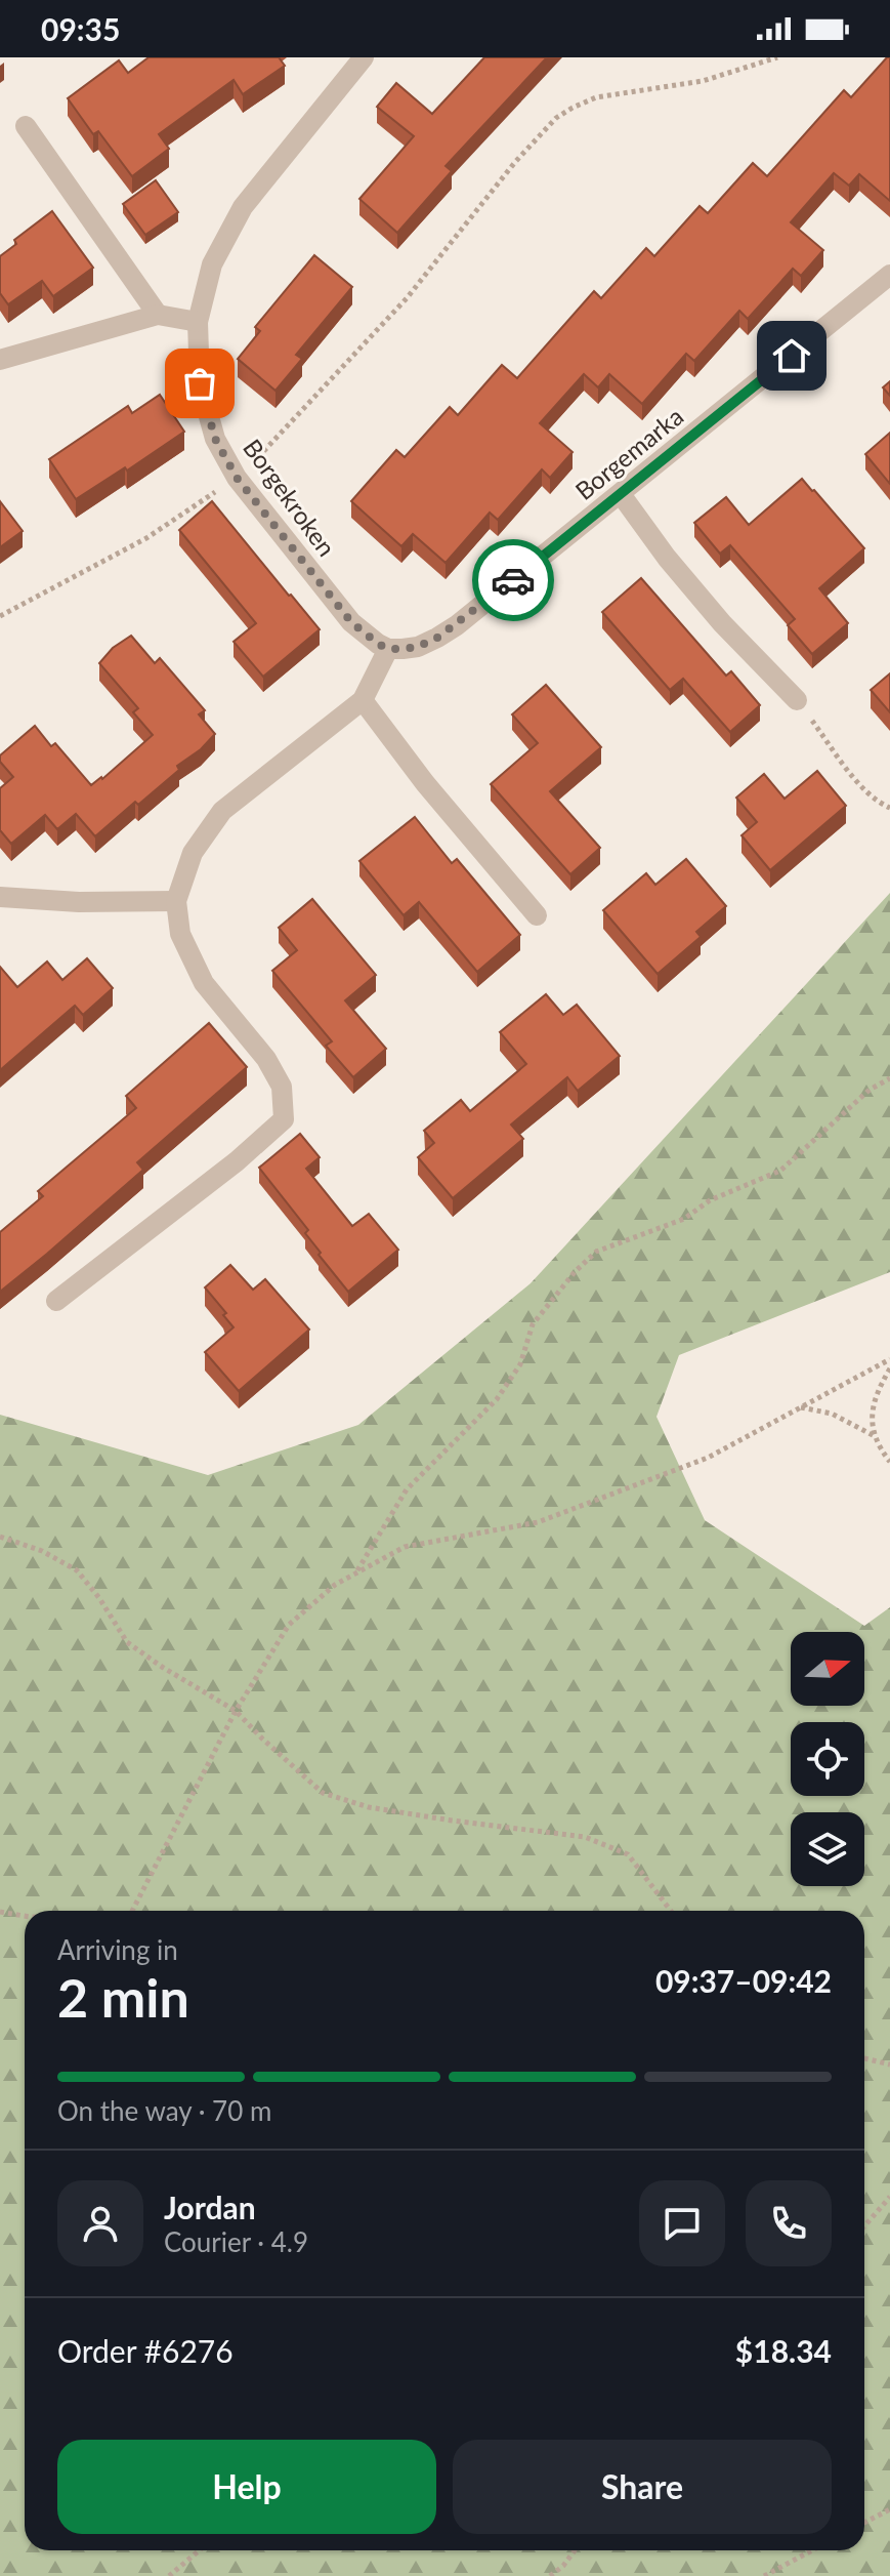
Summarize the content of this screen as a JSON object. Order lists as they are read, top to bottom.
{
  "streets": {
    "street": ["Borgemarka", "Borgekroken"]
  },
  "crossings": [
    ["Borgemarka", "Borgekroken"]
  ],
  "north": "right",
  "page": {
    "status": "09:35",
    "heading": ["2 min", "Arriving in", "09:37–09:42"],
    "panel": [
      "Jordan",
      "Courier · 4.9",
      "Order #6276",
      "$18.34"
    ],
    "bar": "On the way · 70 m",
    "buttons": ["Help", "Share"]
  }
}
